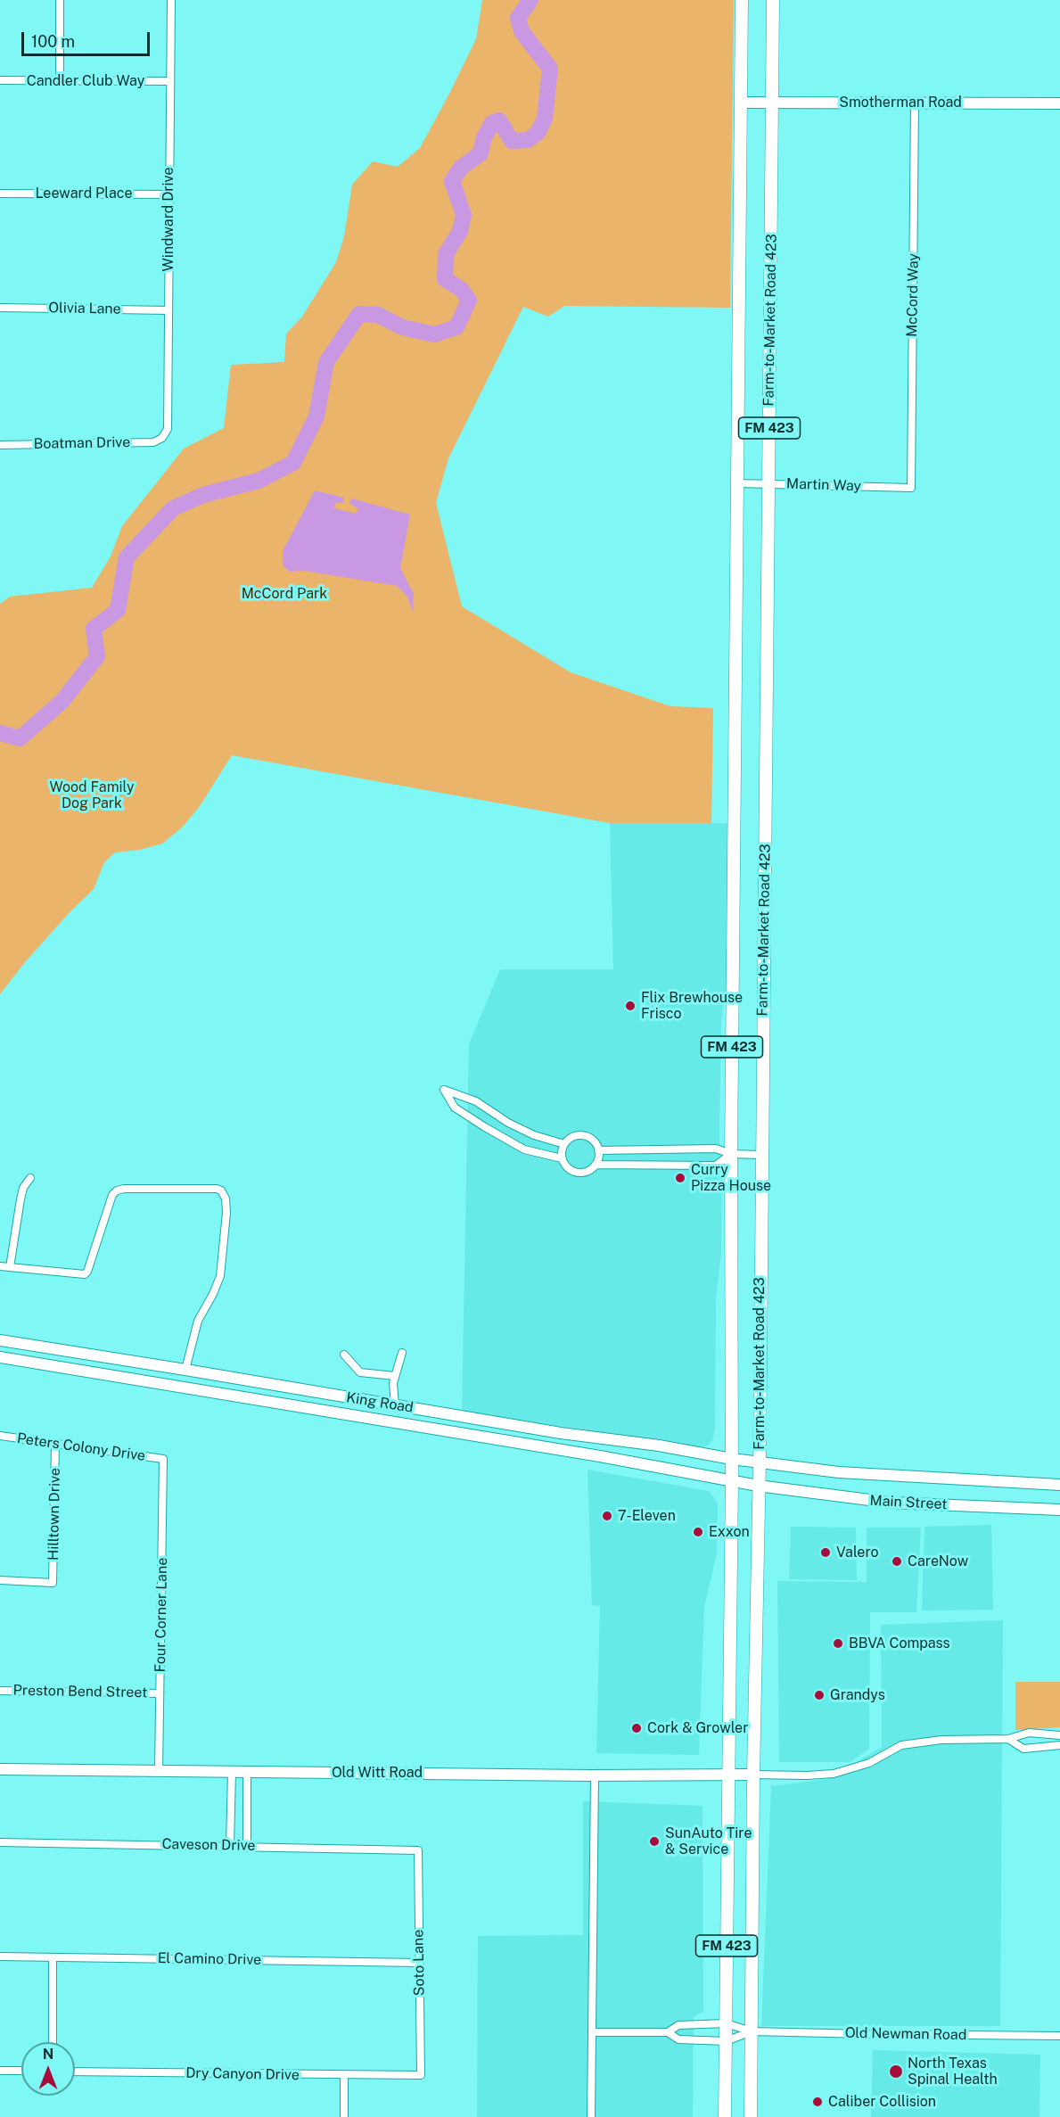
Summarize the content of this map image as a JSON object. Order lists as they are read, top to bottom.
{
  "streets": {
    "main road": ["Farm-to-Market Road 423", "FM 423"],
    "street": [
      "Candler Club Way",
      "Smotherman Road",
      "Leeward Place",
      "Windward Drive",
      "McCord Way",
      "Olivia Lane",
      "Boatman Drive",
      "Martin Way",
      "King Road",
      "Peters Colony Drive",
      "Main Street",
      "Hilltown Drive",
      "Four Corner Lane",
      "Preston Bend Street",
      "Old Witt Road",
      "Caveson Drive",
      "El Camino Drive",
      "Soto Lane",
      "Old Newman Road",
      "Dry Canyon Drive"
    ]
  },
  "crossings": [
    ["Candler Club Way", "Windward Drive"],
    ["Smotherman Road", "McCord Way"],
    ["Smotherman Road", "Farm-to-Market Road 423"],
    ["Leeward Place", "Windward Drive"],
    ["Windward Drive", "Olivia Lane"],
    ["Windward Drive", "Boatman Drive"],
    ["McCord Way", "Martin Way"],
    ["Farm-to-Market Road 423", "Martin Way"],
    ["Farm-to-Market Road 423", "King Road"],
    ["Farm-to-Market Road 423", "Main Street"],
    ["Farm-to-Market Road 423", "Old Witt Road"],
    ["Farm-to-Market Road 423", "Old Newman Road"],
    ["King Road", "Main Street"],
    ["Peters Colony Drive", "Hilltown Drive"],
    ["Peters Colony Drive", "Four Corner Lane"],
    ["Four Corner Lane", "Preston Bend Street"],
    ["Four Corner Lane", "Old Witt Road"],
    ["Caveson Drive", "Soto Lane"],
    ["El Camino Drive", "Soto Lane"],
    ["Soto Lane", "Dry Canyon Drive"]
  ],
  "parks": ["McCord Park", "Wood Family Dog Park"],
  "places": [
    "Flix Brewhouse Frisco",
    "Curry Pizza House",
    "7-Eleven",
    "Exxon",
    "Valero",
    "CareNow",
    "BBVA Compass",
    "Grandys",
    "Cork & Growler",
    "SunAuto Tire & Service",
    "North Texas Spinal Health",
    "Caliber Collision"
  ],
  "scale_bar": "100 m",
  "north": "top"
}
